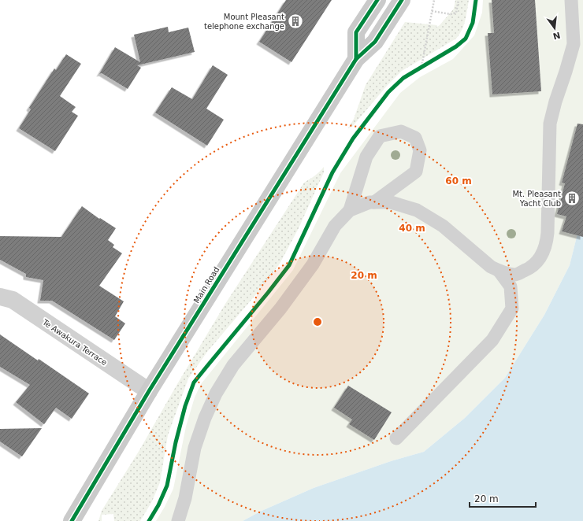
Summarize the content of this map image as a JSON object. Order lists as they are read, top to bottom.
{
  "streets": {
    "main road": ["Main Road"],
    "street": ["Te Awakura Terrace"]
  },
  "crossings": [
    ["Main Road", "Te Awakura Terrace"]
  ],
  "places": {
    "building": ["Mount Pleasant telephone exchange", "Mt. Pleasant Yacht Club"]
  },
  "scale_bar": "20 m",
  "north": "bottom",
  "rings": ["60 m", "40 m", "20 m"]
}
